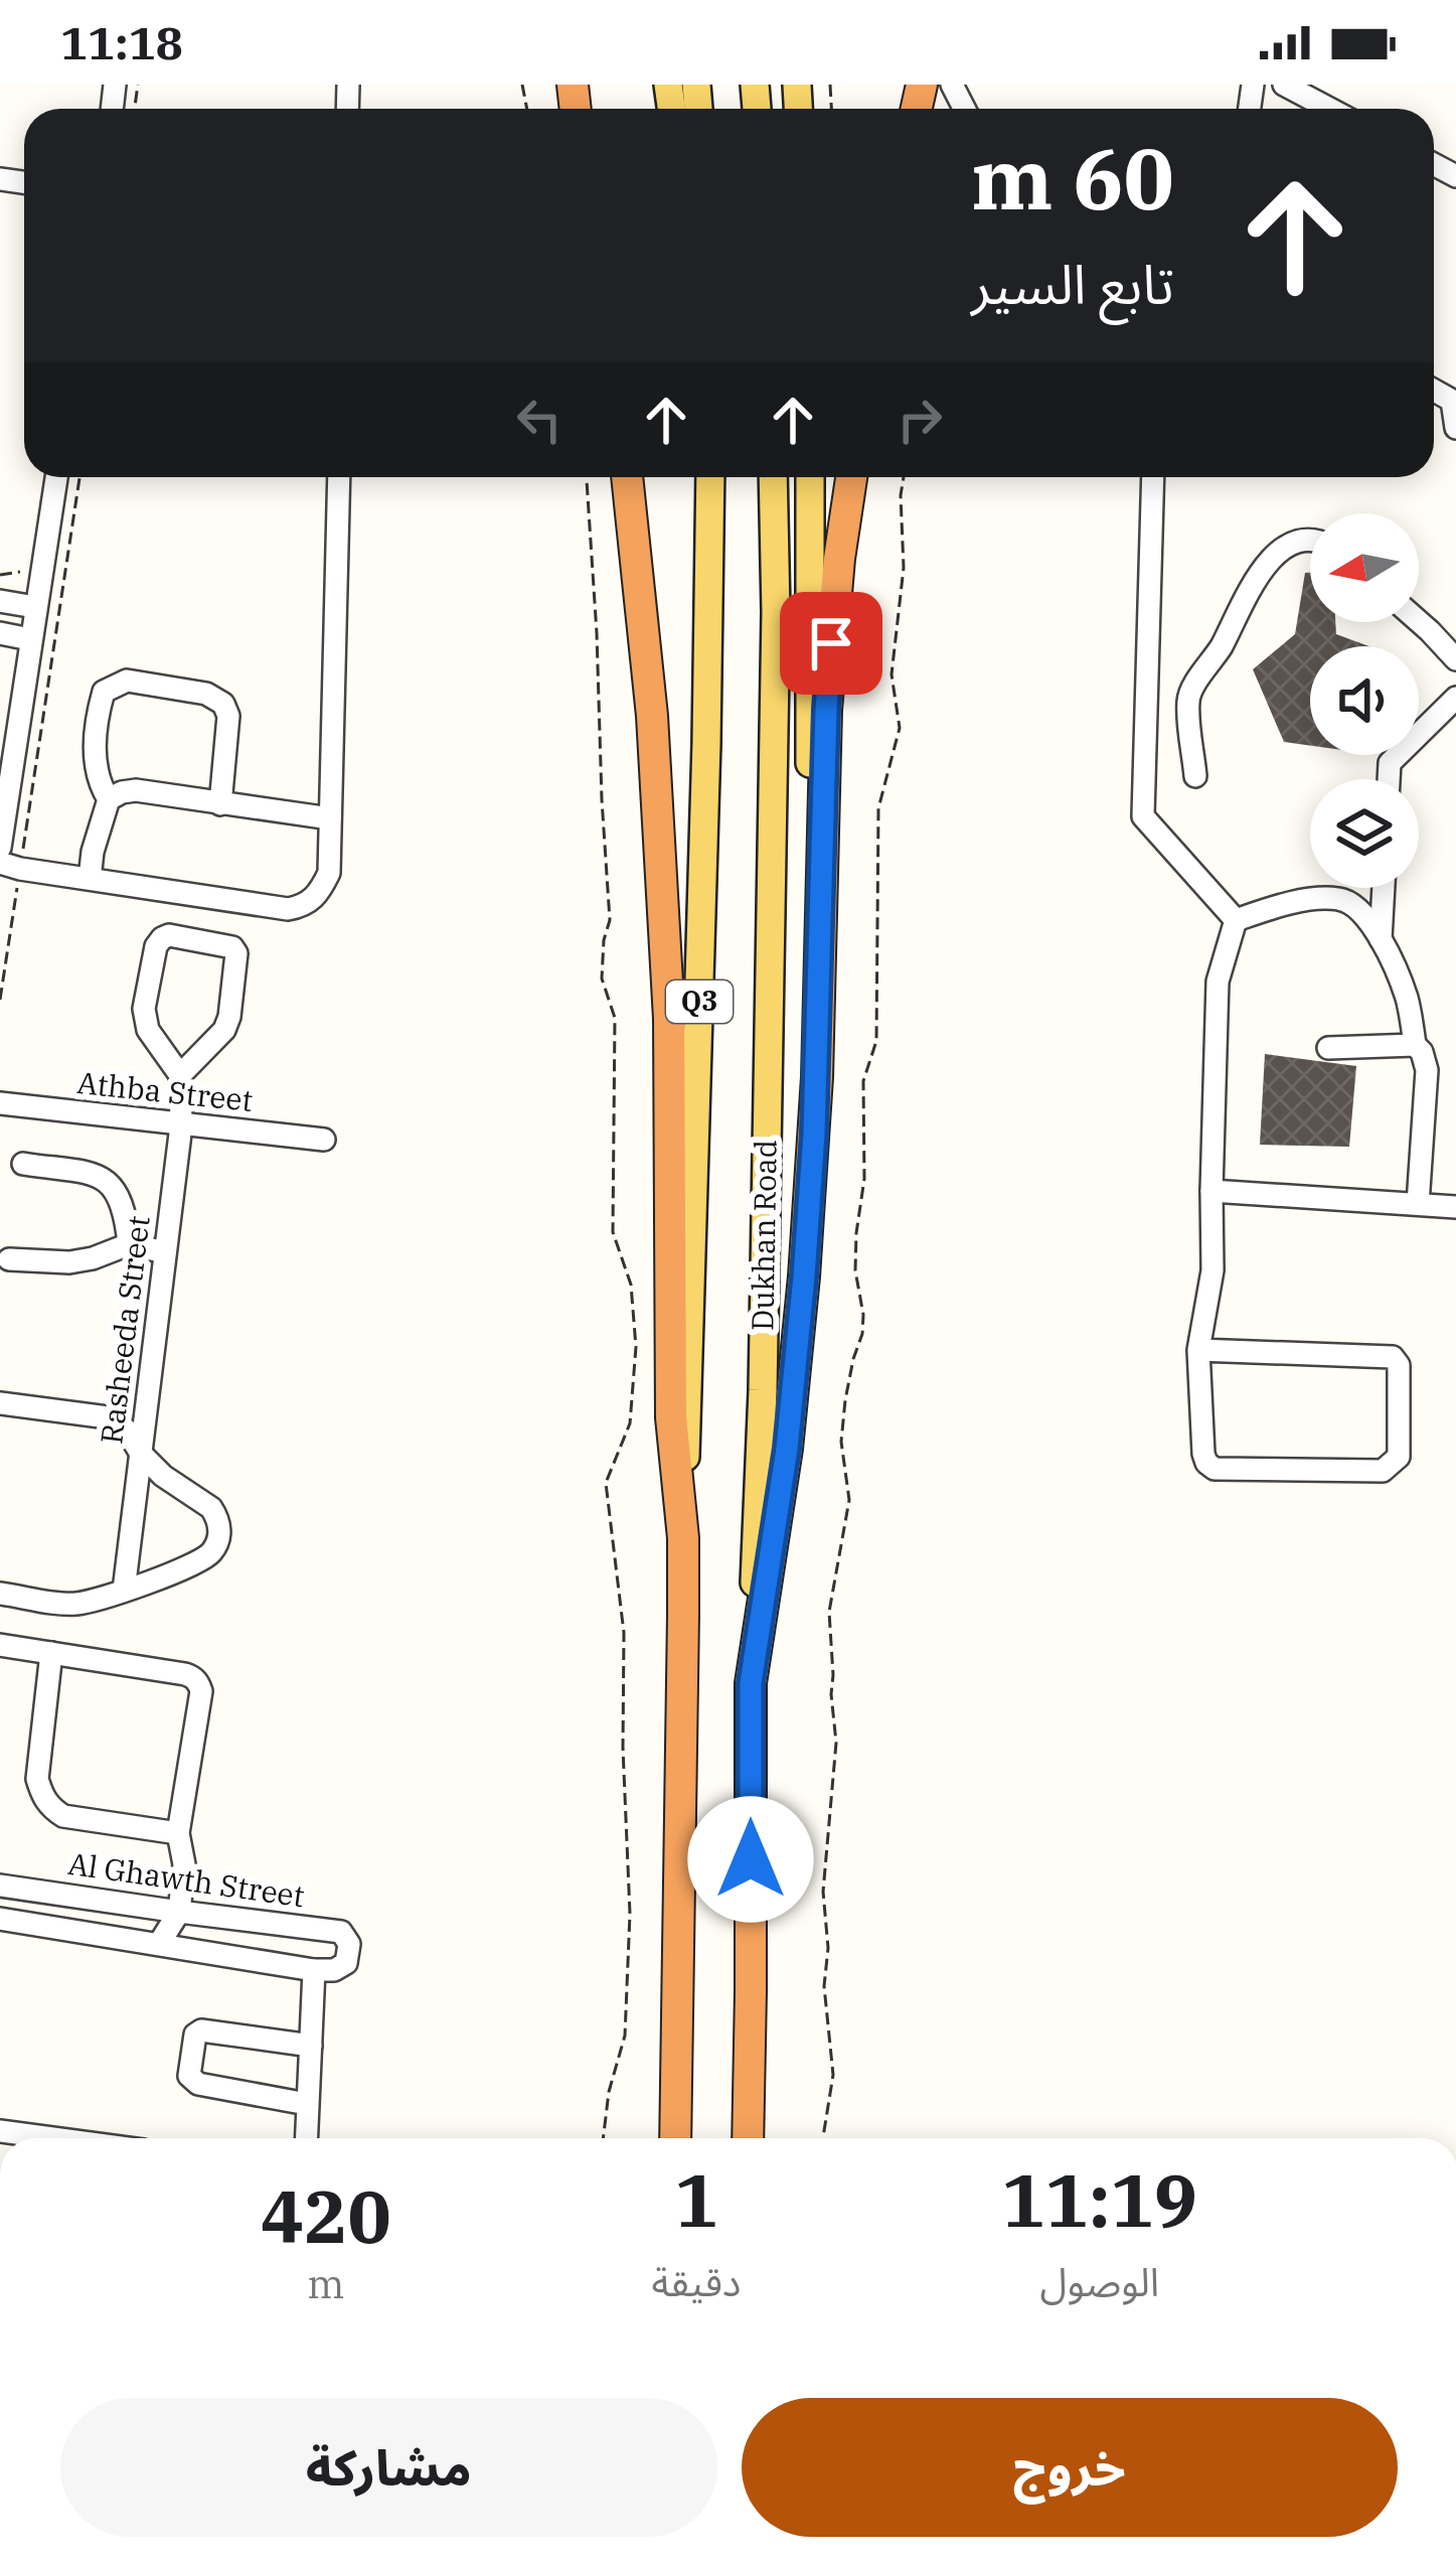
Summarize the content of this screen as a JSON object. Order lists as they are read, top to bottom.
{
  "streets": {
    "highway": ["Q3", "Dukhan Road"],
    "street": ["Athba Street", "Rasheeda Street", "Al Ghawth Street"]
  },
  "crossings": [
    ["Athba Street", "Rasheeda Street"]
  ],
  "north": "left",
  "page": {
    "status": "11:18",
    "turn": ["60 m", "تابع السير"],
    "eta": [
      "11:19",
      "الوصول",
      "1",
      "دقيقة",
      "420",
      "m"
    ],
    "buttons": ["خروج", "مشاركة"]
  }
}
